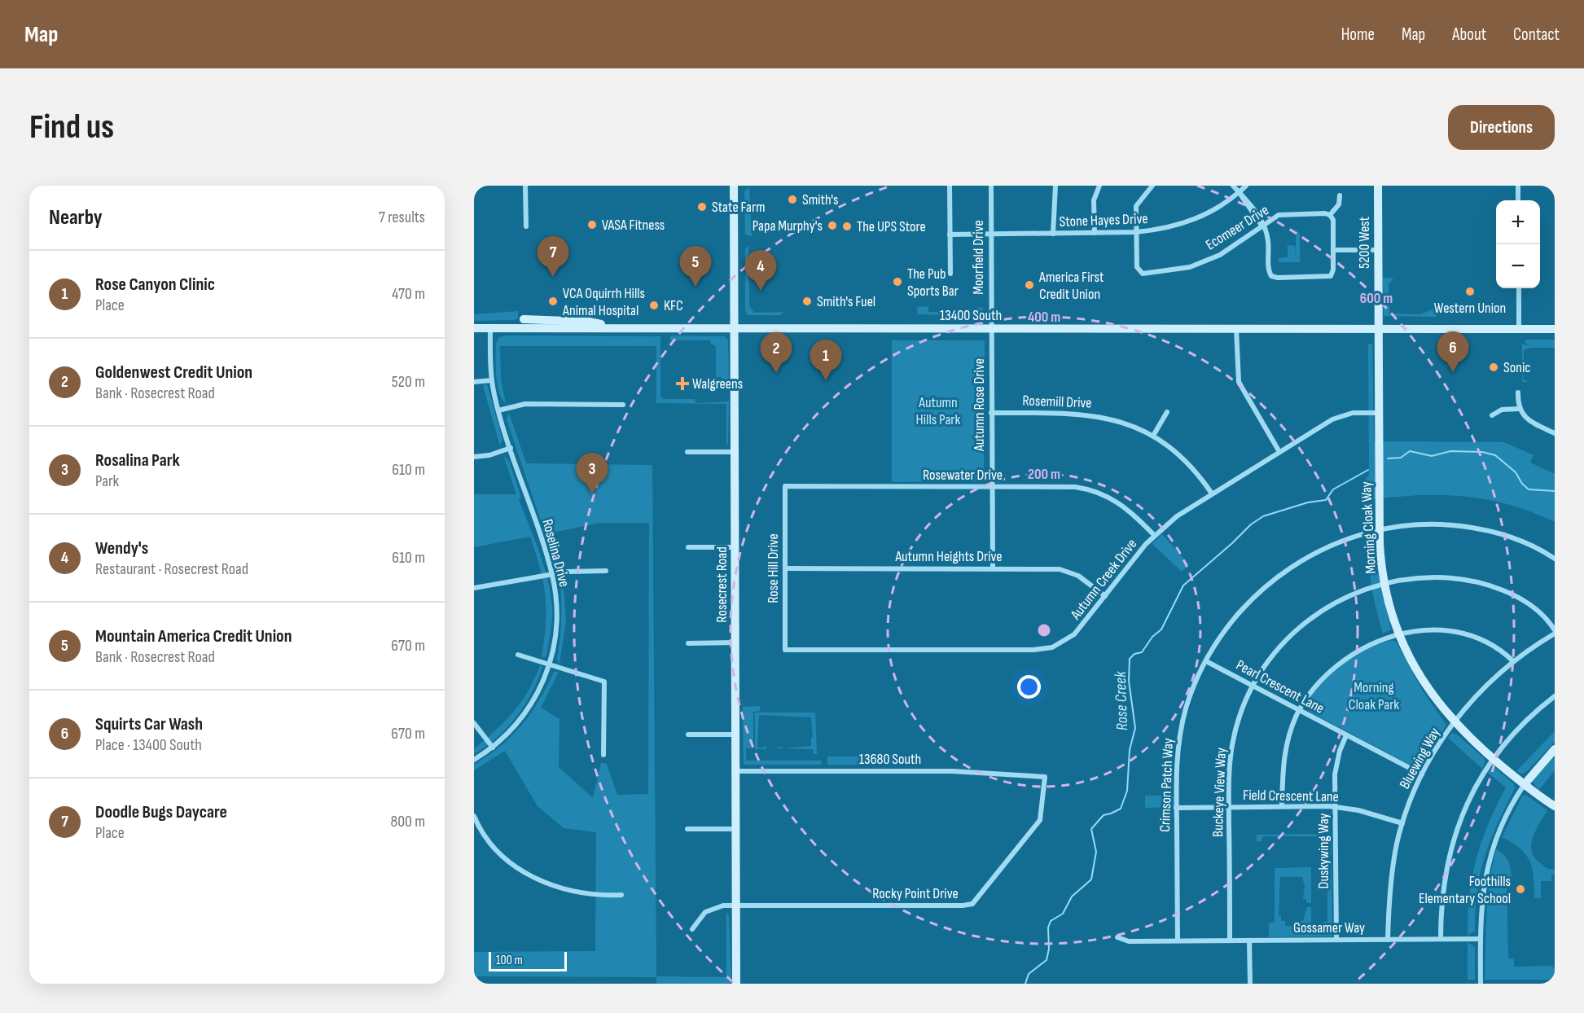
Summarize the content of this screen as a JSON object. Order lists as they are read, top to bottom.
{
  "streets": {
    "main road": [
      "5200 West",
      "13400 South",
      "Morning Cloak Way",
      "Rosecrest Road"
    ],
    "street": [
      "Stone Hayes Drive",
      "Ecomeer Drive",
      "Moorfield Drive",
      "Rosemill Drive",
      "Autumn Rose Drive",
      "Rosewater Drive",
      "Roselina Drive",
      "Autumn Heights Drive",
      "Rose Hill Drive",
      "Autumn Creek Drive",
      "Pearl Crescent Lane",
      "Bluewing Way",
      "13680 South",
      "Crimson Patch Way",
      "Buckeye View Way",
      "Field Crescent Lane",
      "Duskywing Way",
      "Rocky Point Drive",
      "Gossamer Way"
    ]
  },
  "crossings": [
    ["Stone Hayes Drive", "Ecomeer Drive"],
    ["Stone Hayes Drive", "Moorfield Drive"],
    ["5200 West", "13400 South"],
    ["5200 West", "Morning Cloak Way"],
    ["Moorfield Drive", "13400 South"],
    ["Moorfield Drive", "Autumn Rose Drive"],
    ["13400 South", "Autumn Rose Drive"],
    ["13400 South", "Morning Cloak Way"],
    ["13400 South", "Roselina Drive"],
    ["13400 South", "Rosecrest Road"],
    ["Rosemill Drive", "Autumn Rose Drive"],
    ["Rosemill Drive", "Autumn Creek Drive"],
    ["Autumn Rose Drive", "Rosewater Drive"],
    ["Autumn Rose Drive", "Autumn Heights Drive"],
    ["Rosewater Drive", "Rose Hill Drive"],
    ["Rosewater Drive", "Autumn Creek Drive"],
    ["Morning Cloak Way", "Autumn Creek Drive"],
    ["Morning Cloak Way", "Bluewing Way"],
    ["Morning Cloak Way", "Crimson Patch Way"],
    ["Morning Cloak Way", "Buckeye View Way"],
    ["Autumn Heights Drive", "Rose Hill Drive"],
    ["Autumn Heights Drive", "Autumn Creek Drive"],
    ["Rose Hill Drive", "Autumn Creek Drive"],
    ["Rosecrest Road", "13680 South"],
    ["Rosecrest Road", "Rocky Point Drive"],
    ["Pearl Crescent Lane", "Bluewing Way"],
    ["Pearl Crescent Lane", "Crimson Patch Way"],
    ["Pearl Crescent Lane", "Buckeye View Way"],
    ["Pearl Crescent Lane", "Duskywing Way"],
    ["Bluewing Way", "Buckeye View Way"],
    ["Bluewing Way", "Field Crescent Lane"],
    ["Bluewing Way", "Gossamer Way"],
    ["13680 South", "Rocky Point Drive"],
    ["Crimson Patch Way", "Field Crescent Lane"],
    ["Crimson Patch Way", "Gossamer Way"],
    ["Buckeye View Way", "Field Crescent Lane"],
    ["Buckeye View Way", "Gossamer Way"],
    ["Field Crescent Lane", "Duskywing Way"],
    ["Duskywing Way", "Gossamer Way"]
  ],
  "water": ["Rose Creek"],
  "parks": ["Autumn Hills Park", "Morning Cloak Park"],
  "places": {
    "other": [
      "Smith's",
      "State Farm",
      "VASA Fitness",
      "Papa Murphy's",
      "The UPS Store",
      "The Pub Sports Bar",
      "America First Credit Union",
      "Western Union",
      "VCA Oquirrh Hills Animal Hospital",
      "Smith's Fuel",
      "KFC",
      "Sonic",
      "Foothills Elementary School"
    ],
    "health": ["Walgreens"]
  },
  "scale_bar": "100 m",
  "page": {
    "header": "Map",
    "nav": [
      "Home",
      "Map",
      "About",
      "Contact"
    ],
    "buttons": "Directions",
    "title": "Find us",
    "heading": ["Nearby", "7 results"],
    "map_buttons": ["+", "−"],
    "pins": [
      "7",
      "5",
      "4",
      "6",
      "2",
      "1",
      "3"
    ],
    "list": [
      {
        "mark": "1",
        "name": "Rose Canyon Clinic",
        "note": "Place",
        "value": "470 m"
      },
      {
        "mark": "2",
        "name": "Goldenwest Credit Union",
        "note": "Bank · Rosecrest Road",
        "value": "520 m"
      },
      {
        "mark": "3",
        "name": "Rosalina Park",
        "note": "Park",
        "value": "610 m"
      },
      {
        "mark": "4",
        "name": "Wendy's",
        "note": "Restaurant · Rosecrest Road",
        "value": "610 m"
      },
      {
        "mark": "5",
        "name": "Mountain America Credit Union",
        "note": "Bank · Rosecrest Road",
        "value": "670 m"
      },
      {
        "mark": "6",
        "name": "Squirts Car Wash",
        "note": "Place · 13400 South",
        "value": "670 m"
      },
      {
        "mark": "7",
        "name": "Doodle Bugs Daycare",
        "note": "Place",
        "value": "800 m"
      }
    ],
    "scale": "100 m"
  },
  "rings": ["600 m", "400 m", "200 m"]
}
